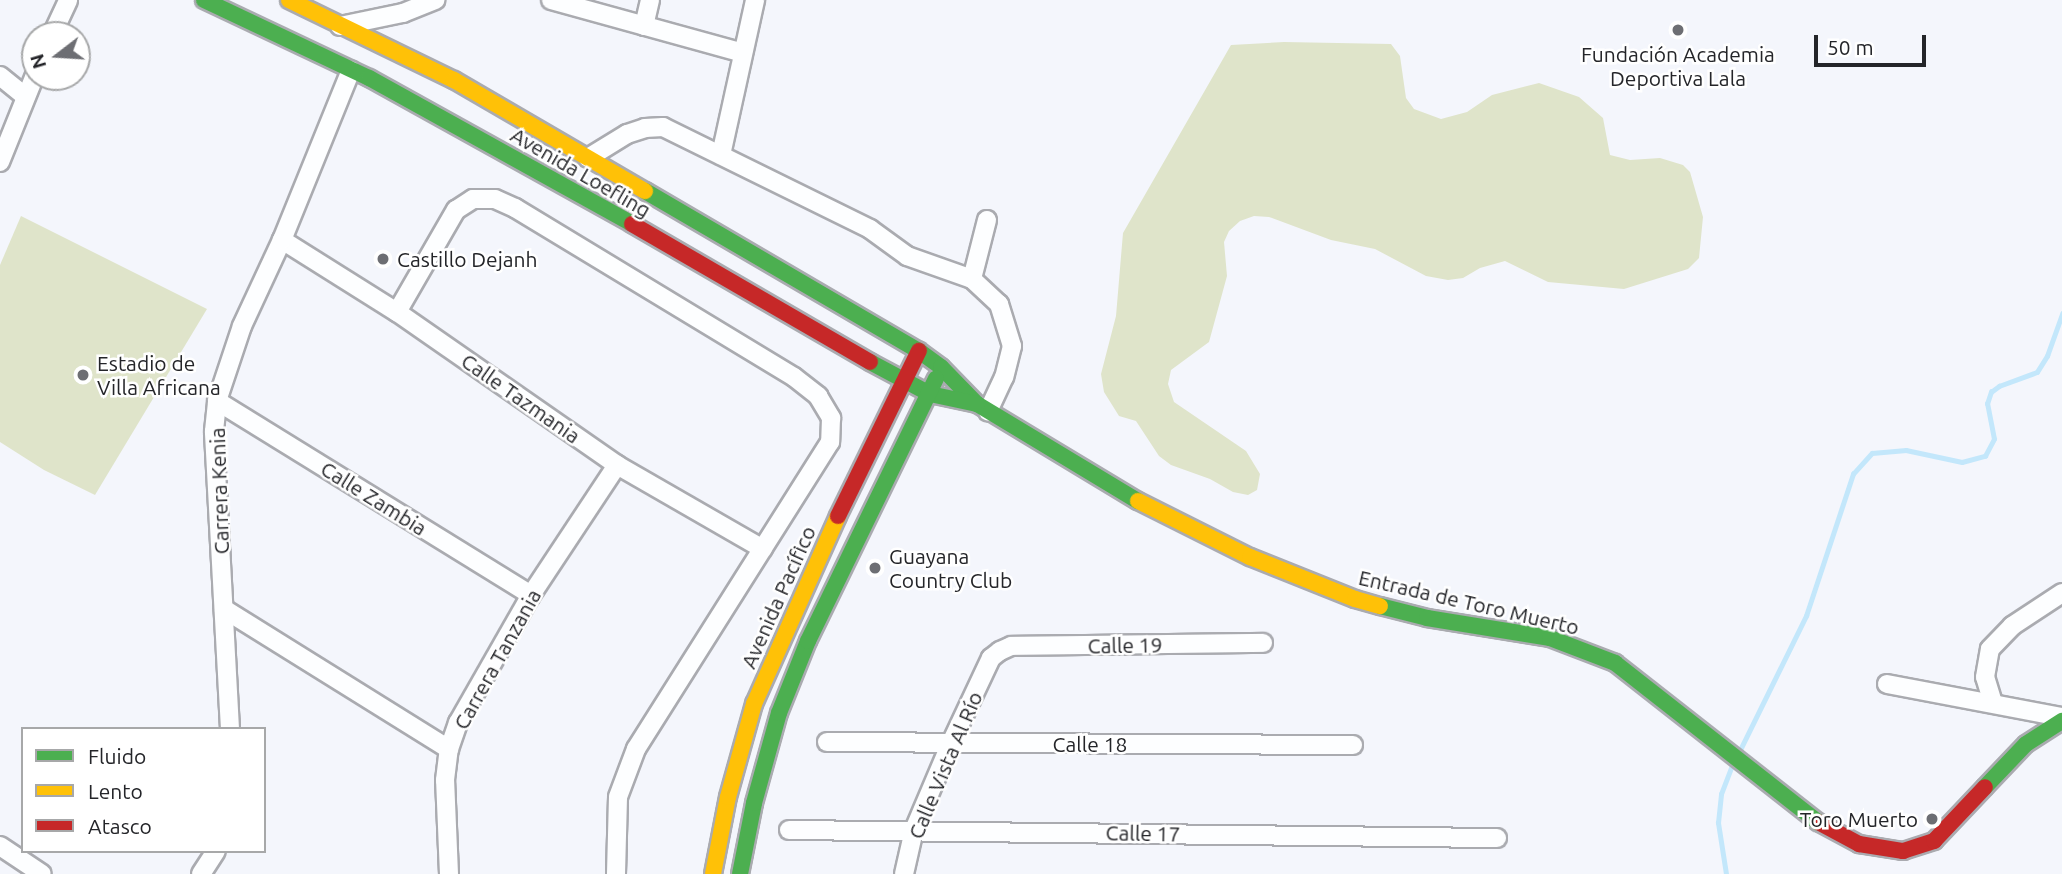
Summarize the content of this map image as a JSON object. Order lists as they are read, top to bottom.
{
  "streets": {
    "street": [
      "Avenida Loefling",
      "Calle Tazmania",
      "Carrera Kenia",
      "Calle Zambia",
      "Avenida Pacífico",
      "Entrada de Toro Muerto",
      "Calle 19",
      "Carrera Tanzania",
      "Calle 18",
      "Calle Vista Al Río",
      "Calle 17"
    ]
  },
  "crossings": [
    ["Avenida Loefling", "Carrera Kenia"],
    ["Avenida Loefling", "Avenida Pacífico"],
    ["Avenida Loefling", "Entrada de Toro Muerto"],
    ["Calle Tazmania", "Carrera Kenia"],
    ["Calle Tazmania", "Carrera Tanzania"],
    ["Carrera Kenia", "Calle Zambia"],
    ["Calle Zambia", "Carrera Tanzania"],
    ["Calle 19", "Calle Vista Al Río"],
    ["Calle 18", "Calle Vista Al Río"],
    ["Calle Vista Al Río", "Calle 17"]
  ],
  "places": [
    "Fundación Academia Deportiva Lala",
    "Castillo Dejanh",
    "Estadio de Villa Africana",
    "Guayana Country Club",
    "Toro Muerto"
  ],
  "legend": ["Fluido", "Lento", "Atasco"],
  "scale_bar": "50 m",
  "north": "left"
}
